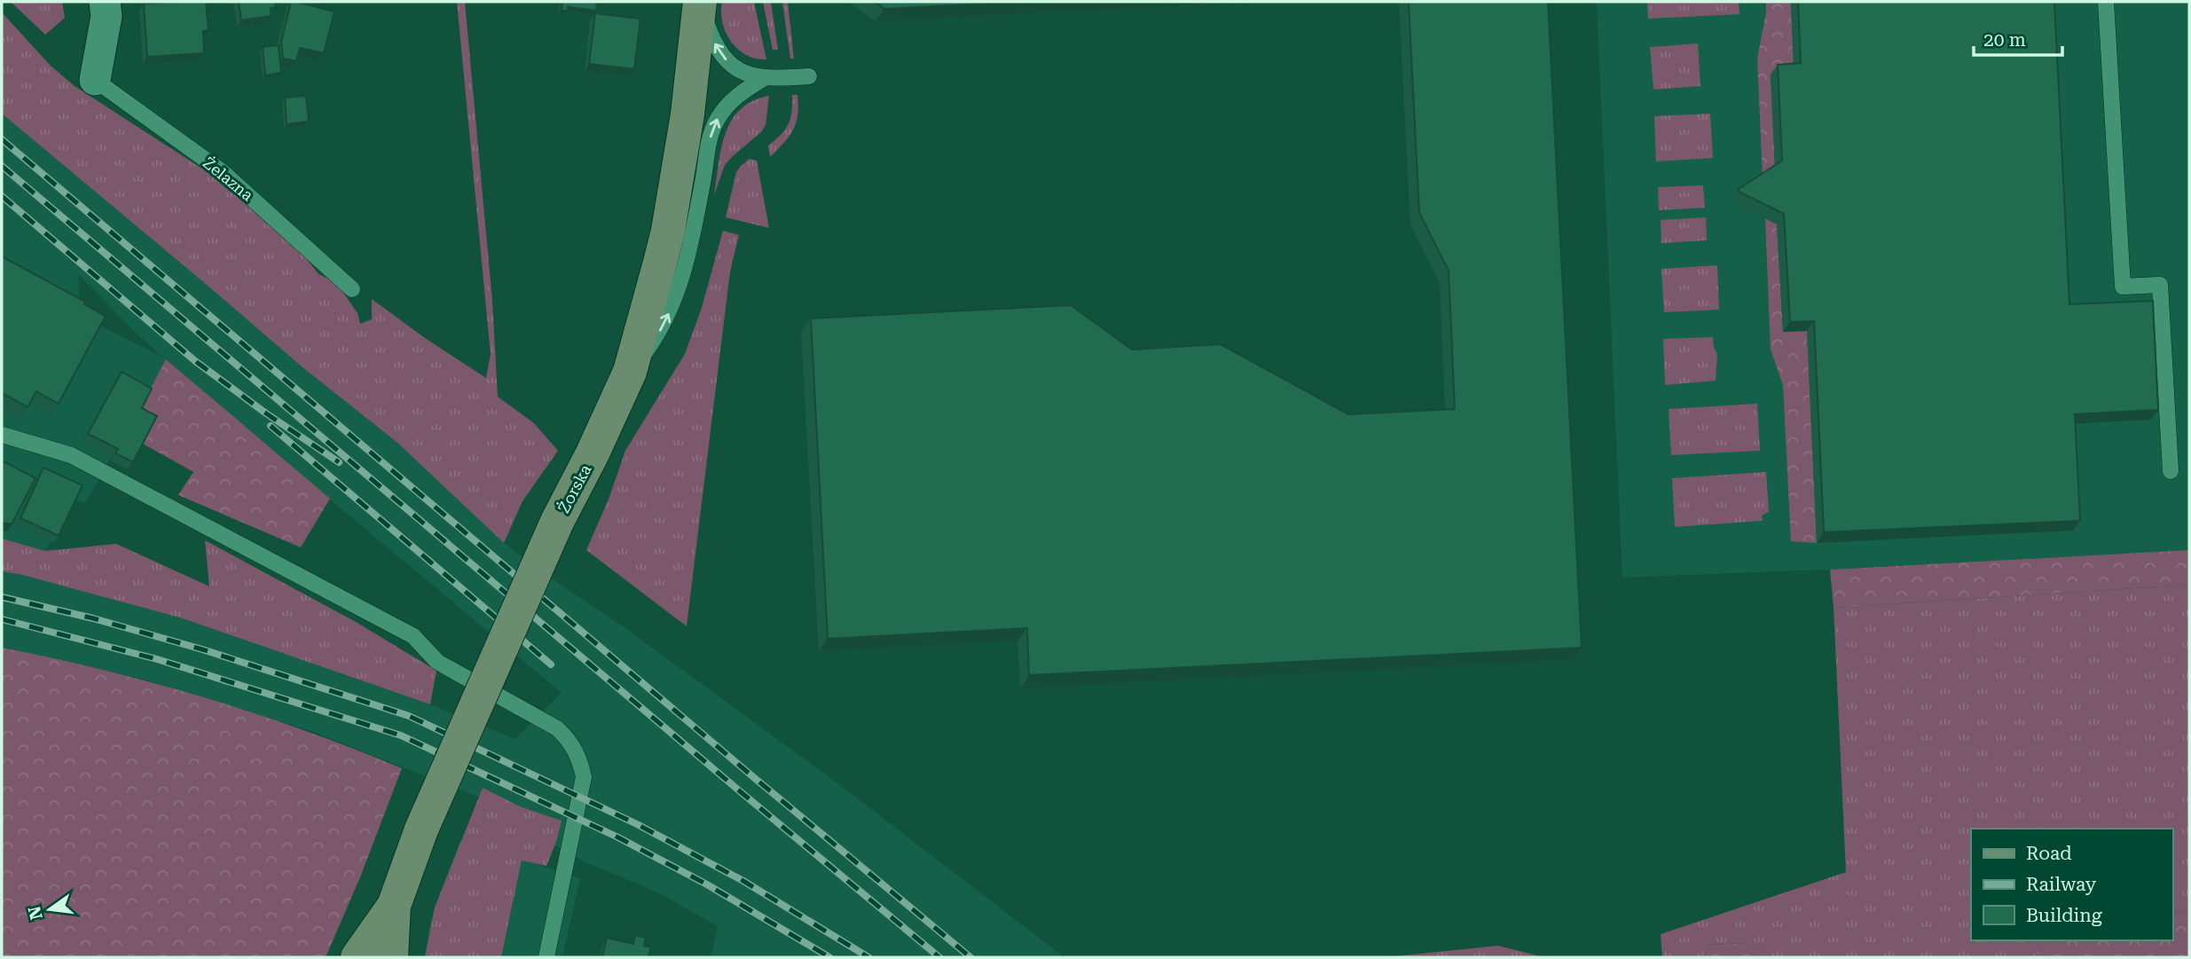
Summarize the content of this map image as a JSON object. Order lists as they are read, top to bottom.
{
  "streets": {
    "main road": ["Żorska"],
    "lane": ["Żelazna"]
  },
  "legend": ["Road", "Railway", "Building"],
  "scale_bar": "20 m",
  "north": "left"
}
